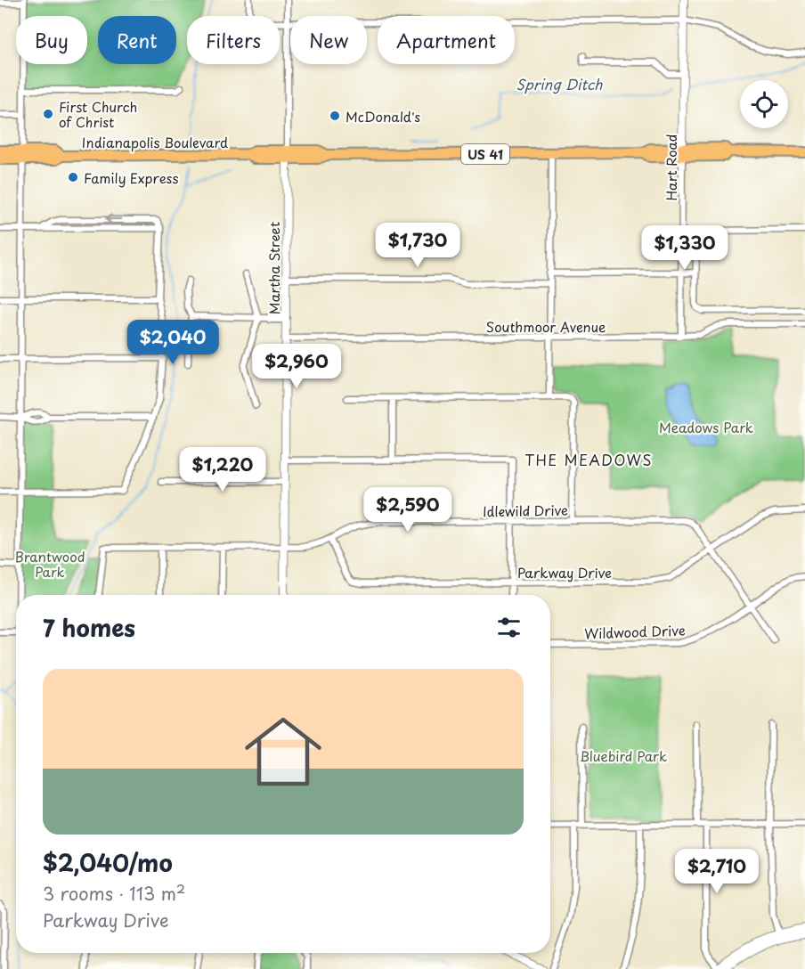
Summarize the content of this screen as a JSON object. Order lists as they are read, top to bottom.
{
  "streets": {
    "highway": ["Indianapolis Boulevard", "US 41"],
    "street": [
      "Hart Road",
      "Martha Street",
      "Southmoor Avenue",
      "Idlewild Drive",
      "Parkway Drive",
      "Wildwood Drive"
    ]
  },
  "crossings": [
    ["Indianapolis Boulevard", "Hart Road"],
    ["Indianapolis Boulevard", "Martha Street"],
    ["Hart Road", "Southmoor Avenue"],
    ["Martha Street", "Southmoor Avenue"],
    ["Martha Street", "Idlewild Drive"],
    ["Idlewild Drive", "Parkway Drive"]
  ],
  "districts": ["THE MEADOWS"],
  "water": ["Spring Ditch"],
  "parks": ["Meadows Park", "Brantwood Park", "Bluebird Park"],
  "places": ["First Church of Christ", "McDonald's", "Family Express"],
  "page": {
    "chip": [
      "Buy",
      "Rent",
      "Filters",
      "New",
      "Apartment"
    ],
    "price": [
      "$1,730",
      "$1,330",
      "$2,040",
      "$2,960",
      "$1,220",
      "$2,590",
      "$2,710"
    ],
    "heading": "7 homes",
    "list": [
      {
        "name": "$2,040/mo",
        "note": "3 rooms · 113 m² · Parkway Drive"
      }
    ]
  }
}
